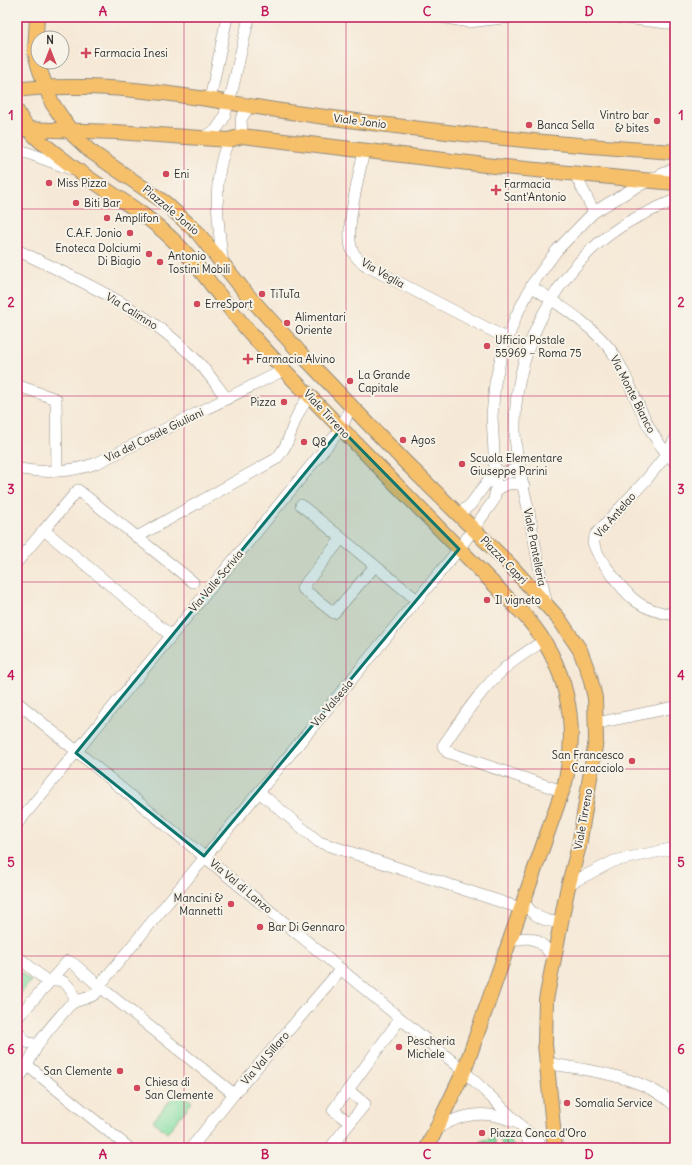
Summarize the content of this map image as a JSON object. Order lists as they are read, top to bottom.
{
  "streets": {
    "main road": [
      "Viale Jonio",
      "Piazzale Jonio",
      "Viale Tirreno",
      "Piazza Capri"
    ],
    "street": [
      "Via Veglia",
      "Via Calimno",
      "Via Monte Bianco",
      "Via del Casale Giuliani",
      "Via Antelao",
      "Viale Pantelleria",
      "Via Valle Scrivia",
      "Via Valsesia",
      "Via Val di Lanzo",
      "Via Val Sillaro"
    ]
  },
  "crossings": [
    ["Viale Jonio", "Piazzale Jonio"],
    ["Piazzale Jonio", "Viale Tirreno"],
    ["Via Calimno", "Via del Casale Giuliani"],
    ["Via Monte Bianco", "Via Antelao"],
    ["Via Monte Bianco", "Viale Pantelleria"],
    ["Viale Tirreno", "Via del Casale Giuliani"],
    ["Viale Tirreno", "Viale Pantelleria"],
    ["Viale Tirreno", "Piazza Capri"],
    ["Viale Tirreno", "Via Valle Scrivia"],
    ["Viale Tirreno", "Via Valsesia"],
    ["Viale Pantelleria", "Piazza Capri"],
    ["Piazza Capri", "Via Valsesia"],
    ["Via Valle Scrivia", "Via Val di Lanzo"],
    ["Via Valsesia", "Via Val di Lanzo"],
    ["Via Val di Lanzo", "Via Val Sillaro"]
  ],
  "places": {
    "health": ["Farmacia Inesi", "Farmacia Sant'Antonio", "Farmacia Alvino"],
    "other": [
      "Vintro bar & bites",
      "Banca Sella",
      "Eni",
      "Miss Pizza",
      "Biti Bar",
      "Amplifon",
      "C.A.F. Jonio",
      "Enoteca Dolciumi Di Biagio",
      "Antonio Tostini Mobili",
      "TiTuTa",
      "ErreSport",
      "Alimentari Oriente",
      "Ufficio Postale 55969 – Roma 75",
      "La Grande Capitale",
      "Pizza",
      "Agos",
      "Q8",
      "Scuola Elementare Giuseppe Parini",
      "Il vigneto",
      "San Francesco Caracciolo",
      "Mancini & Mannetti",
      "Bar Di Gennaro",
      "Pescheria Michele",
      "San Clemente",
      "Chiesa di San Clemente",
      "Somalia Service",
      "Piazza Conca d'Oro"
    ]
  },
  "north": "top",
  "grid": {
    "columns": [
      "A",
      "B",
      "C",
      "D"
    ],
    "rows": [
      "1",
      "2",
      "3",
      "4",
      "5",
      "6"
    ]
  }
}
